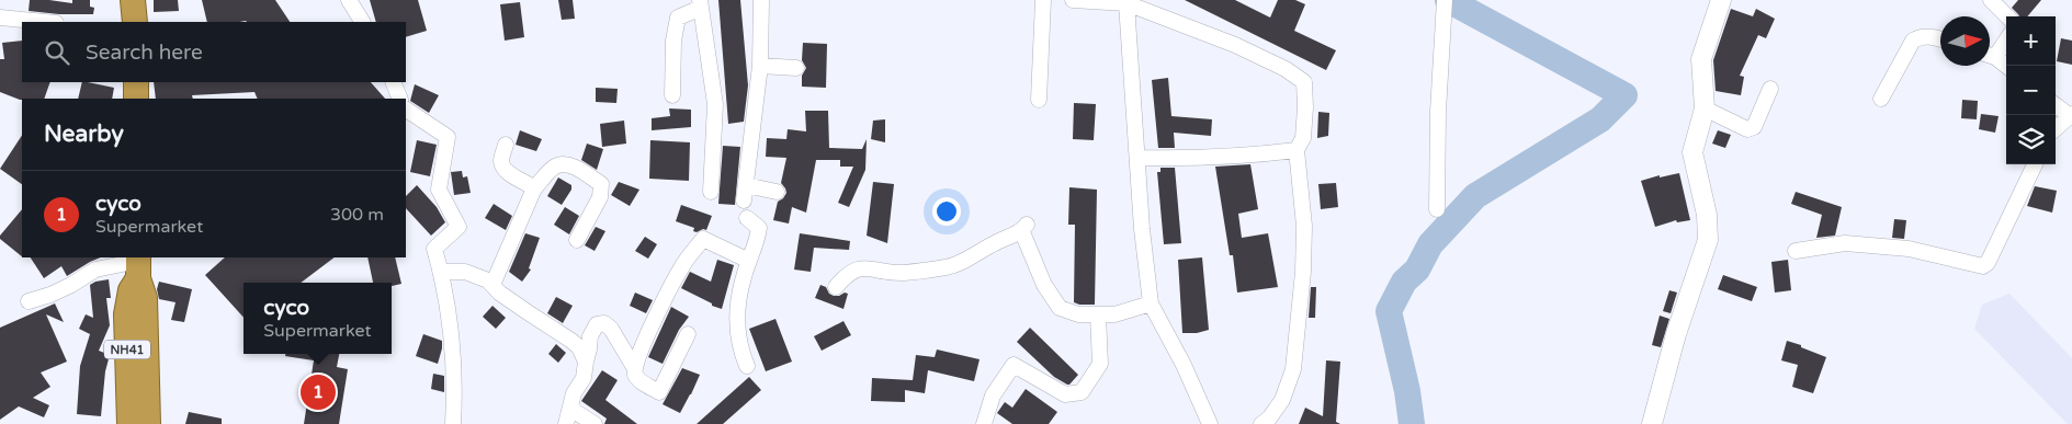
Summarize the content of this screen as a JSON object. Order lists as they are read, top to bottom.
{
  "streets": {
    "highway": ["NH41"]
  },
  "north": "right",
  "page": {
    "map_buttons": ["+", "−"],
    "search": "Search here",
    "heading": "Nearby",
    "list": [
      {
        "mark": "1",
        "name": "cyco",
        "note": "Supermarket",
        "value": "300 m"
      }
    ],
    "popup": ["cyco", "Supermarket"],
    "pins": "1"
  }
}
